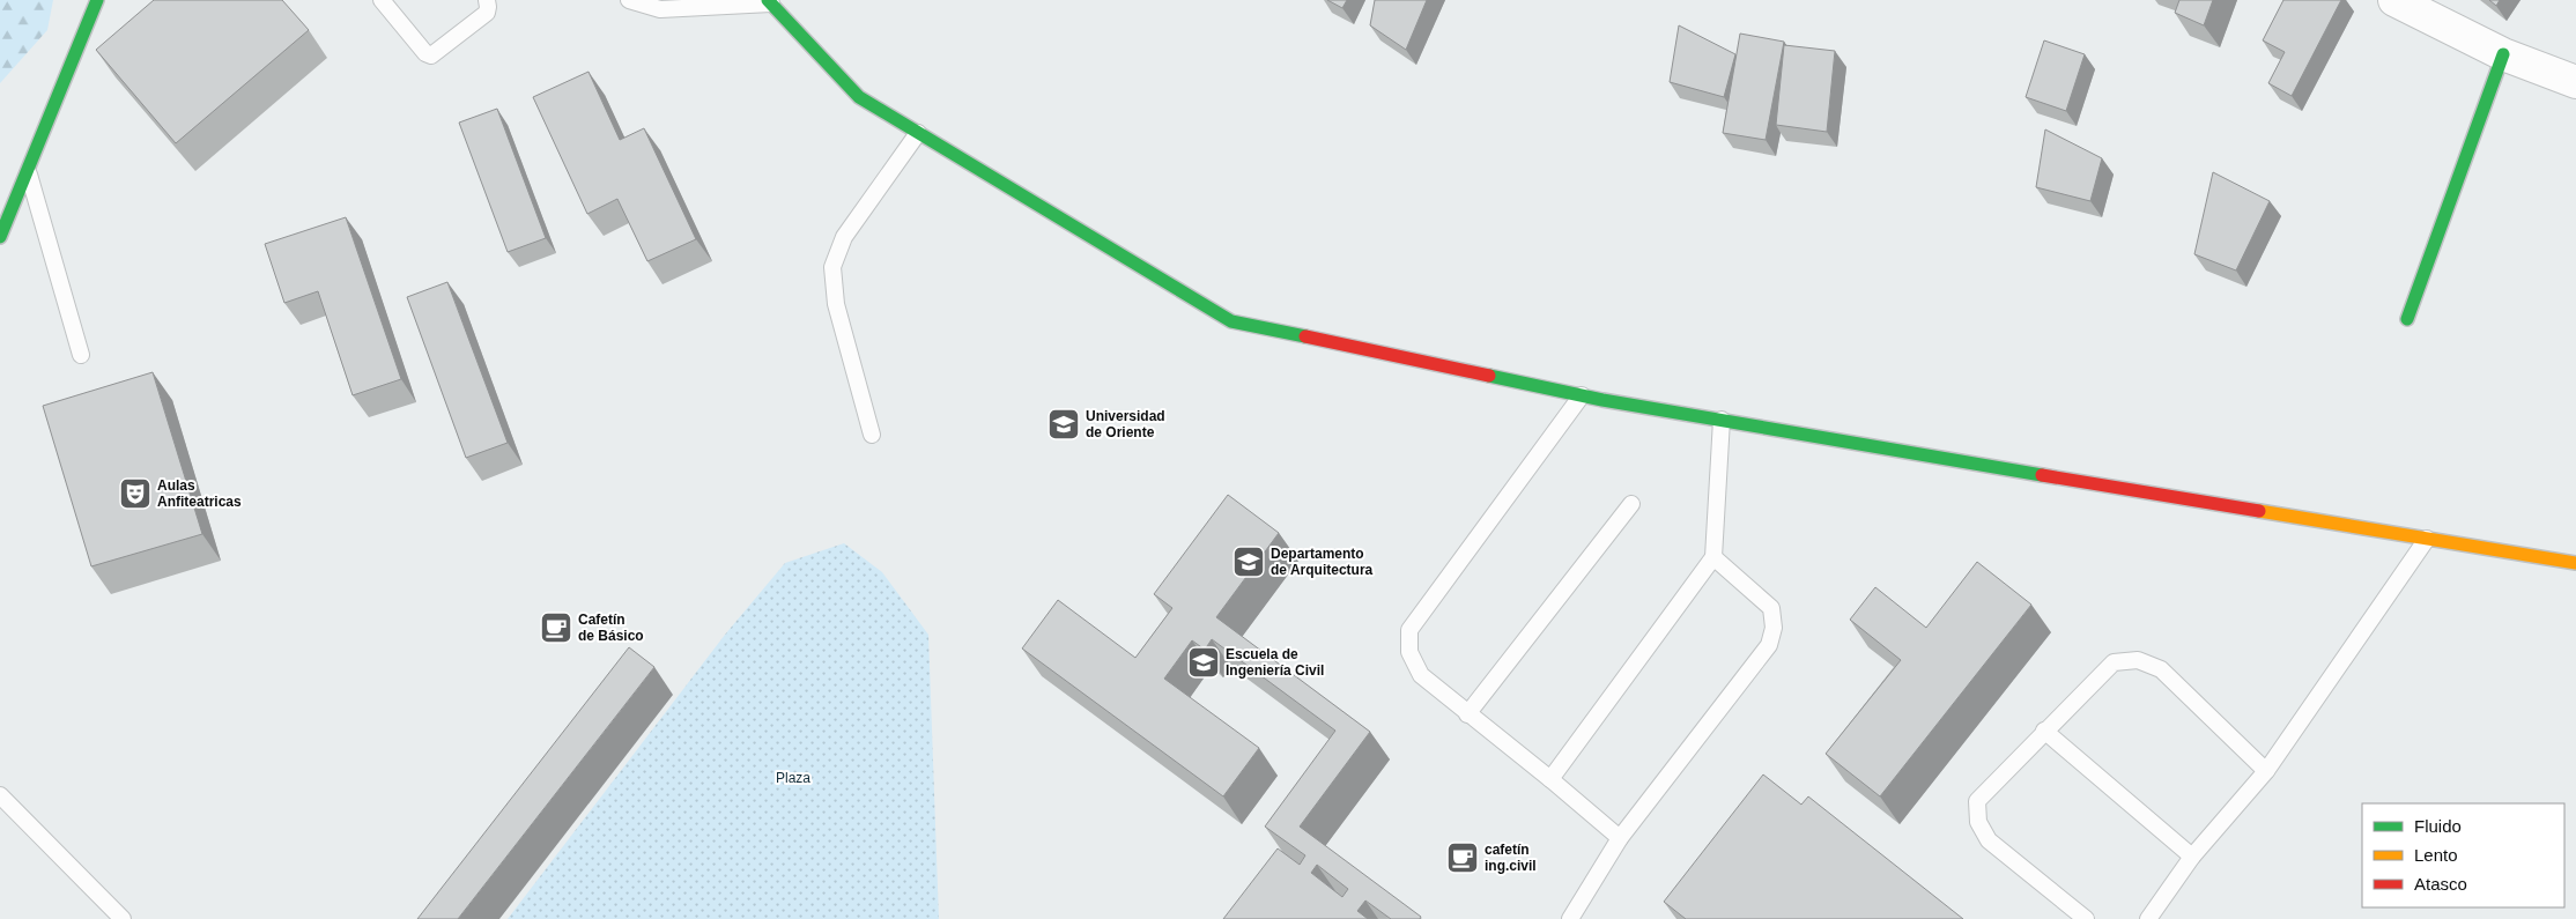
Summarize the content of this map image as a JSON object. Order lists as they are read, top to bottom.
{
  "parks": ["Plaza"],
  "places": {
    "school or university": ["Universidad de Oriente", "Departamento de Arquitectura", "Escuela de Ingeniería Civil"],
    "theatre": ["Aulas Anfiteatricas"],
    "cafe": ["Cafetín de Básico", "cafetín ing.civil"]
  },
  "legend": ["Fluido", "Lento", "Atasco"]
}
